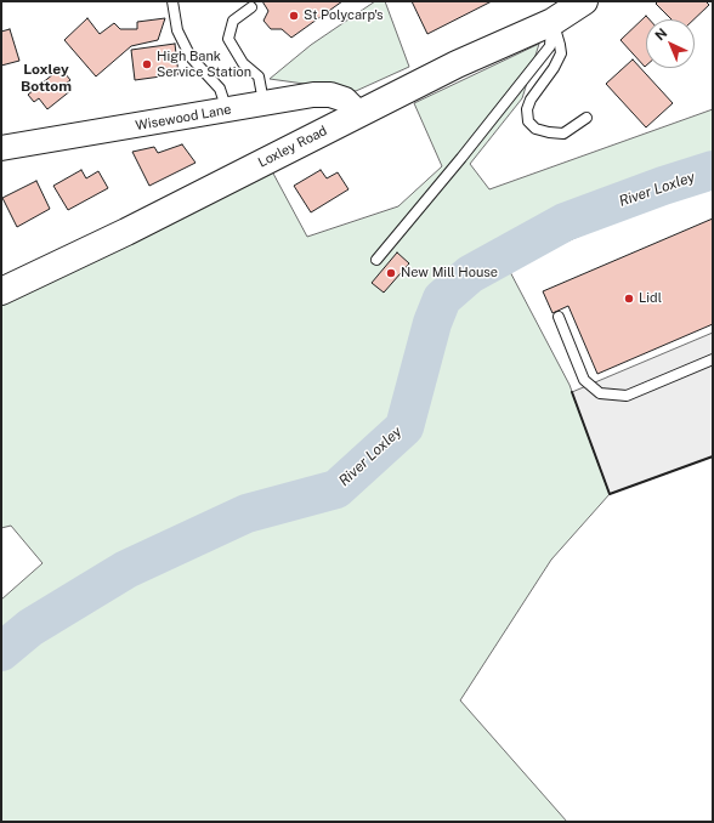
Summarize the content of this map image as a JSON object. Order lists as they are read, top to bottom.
{
  "streets": {
    "main road": ["Loxley Road"],
    "street": ["Wisewood Lane"]
  },
  "crossings": [
    ["Wisewood Lane", "Loxley Road"]
  ],
  "districts": ["Loxley Bottom"],
  "water": ["River Loxley"],
  "places": [
    "St Polycarp's",
    "High Bank Service Station",
    "New Mill House",
    "Lidl"
  ],
  "north": "top left"
}
